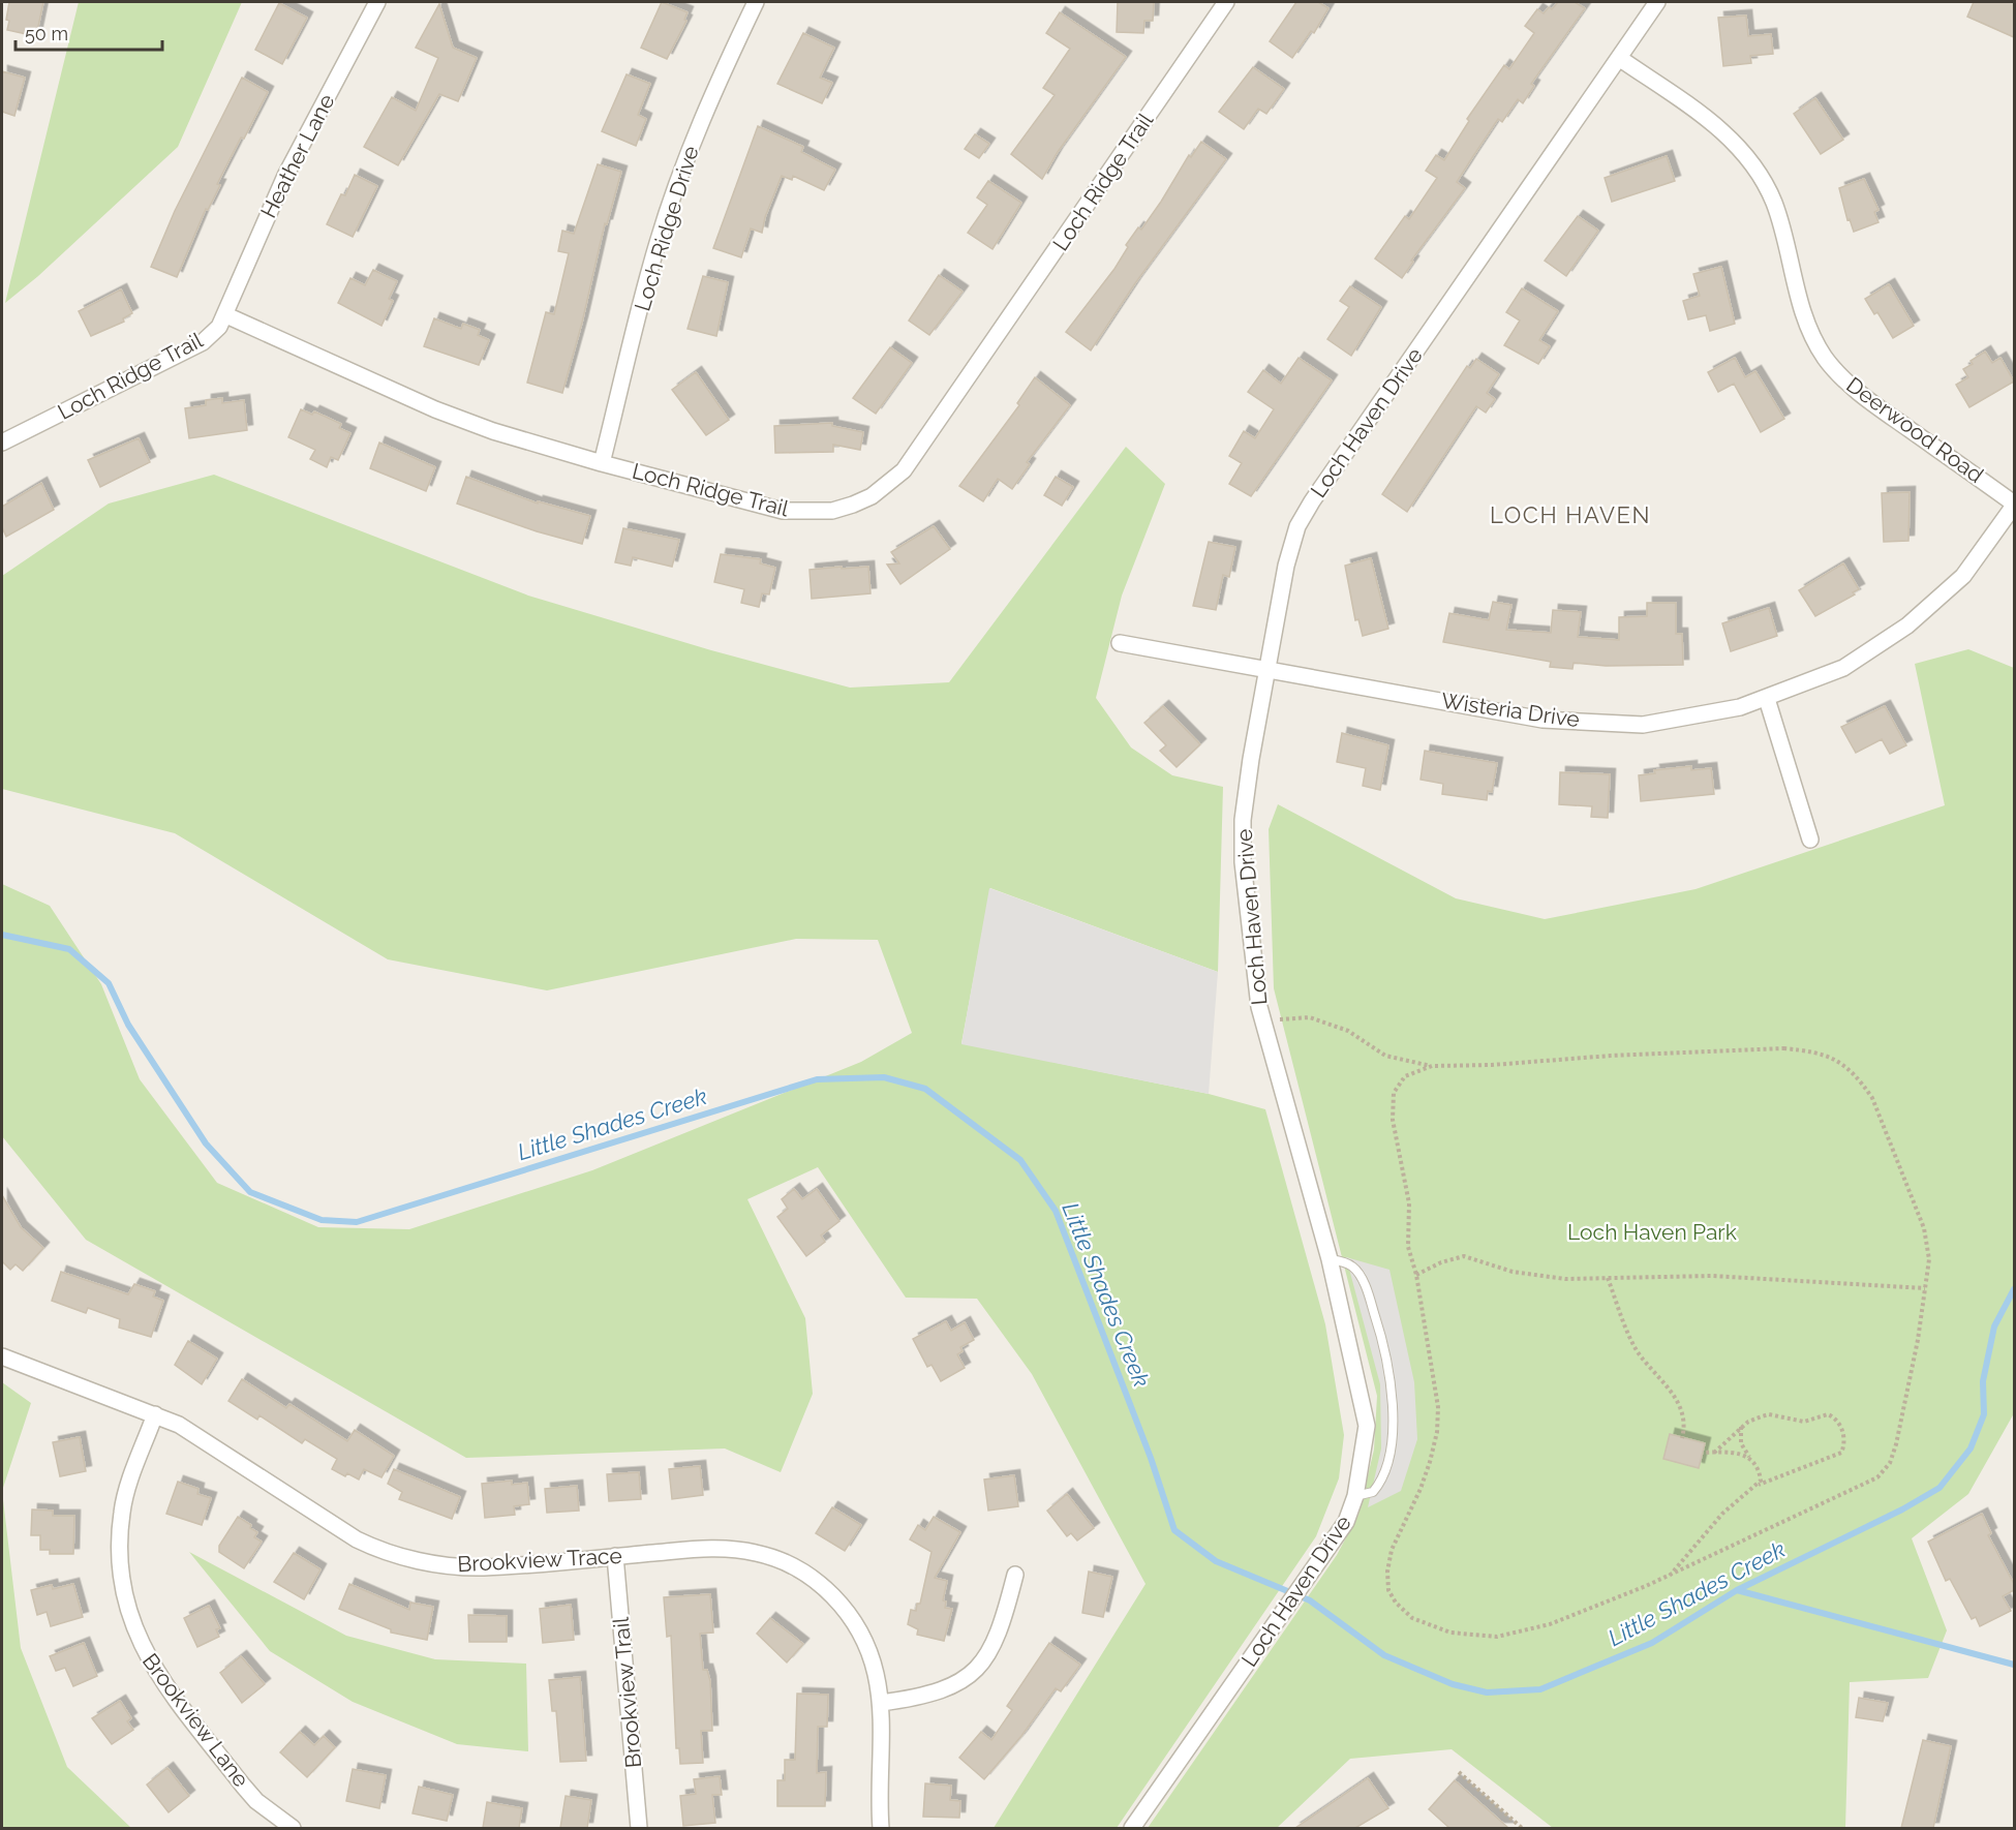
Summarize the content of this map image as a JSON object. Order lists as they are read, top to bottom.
{
  "streets": {
    "street": [
      "Heather Lane",
      "Loch Ridge Trail",
      "Loch Ridge Drive",
      "Loch Haven Drive",
      "Deerwood Road",
      "Wisteria Drive",
      "Brookview Trace",
      "Brookview Trail",
      "Brookview Lane"
    ]
  },
  "crossings": [
    ["Heather Lane", "Loch Ridge Trail"],
    ["Loch Ridge Trail", "Loch Ridge Drive"],
    ["Loch Haven Drive", "Deerwood Road"],
    ["Loch Haven Drive", "Wisteria Drive"],
    ["Deerwood Road", "Wisteria Drive"],
    ["Brookview Trace", "Brookview Trail"],
    ["Brookview Trace", "Brookview Lane"]
  ],
  "districts": ["LOCH HAVEN"],
  "water": ["Little Shades Creek"],
  "parks": ["Loch Haven Park"],
  "scale_bar": "50 m"
}
